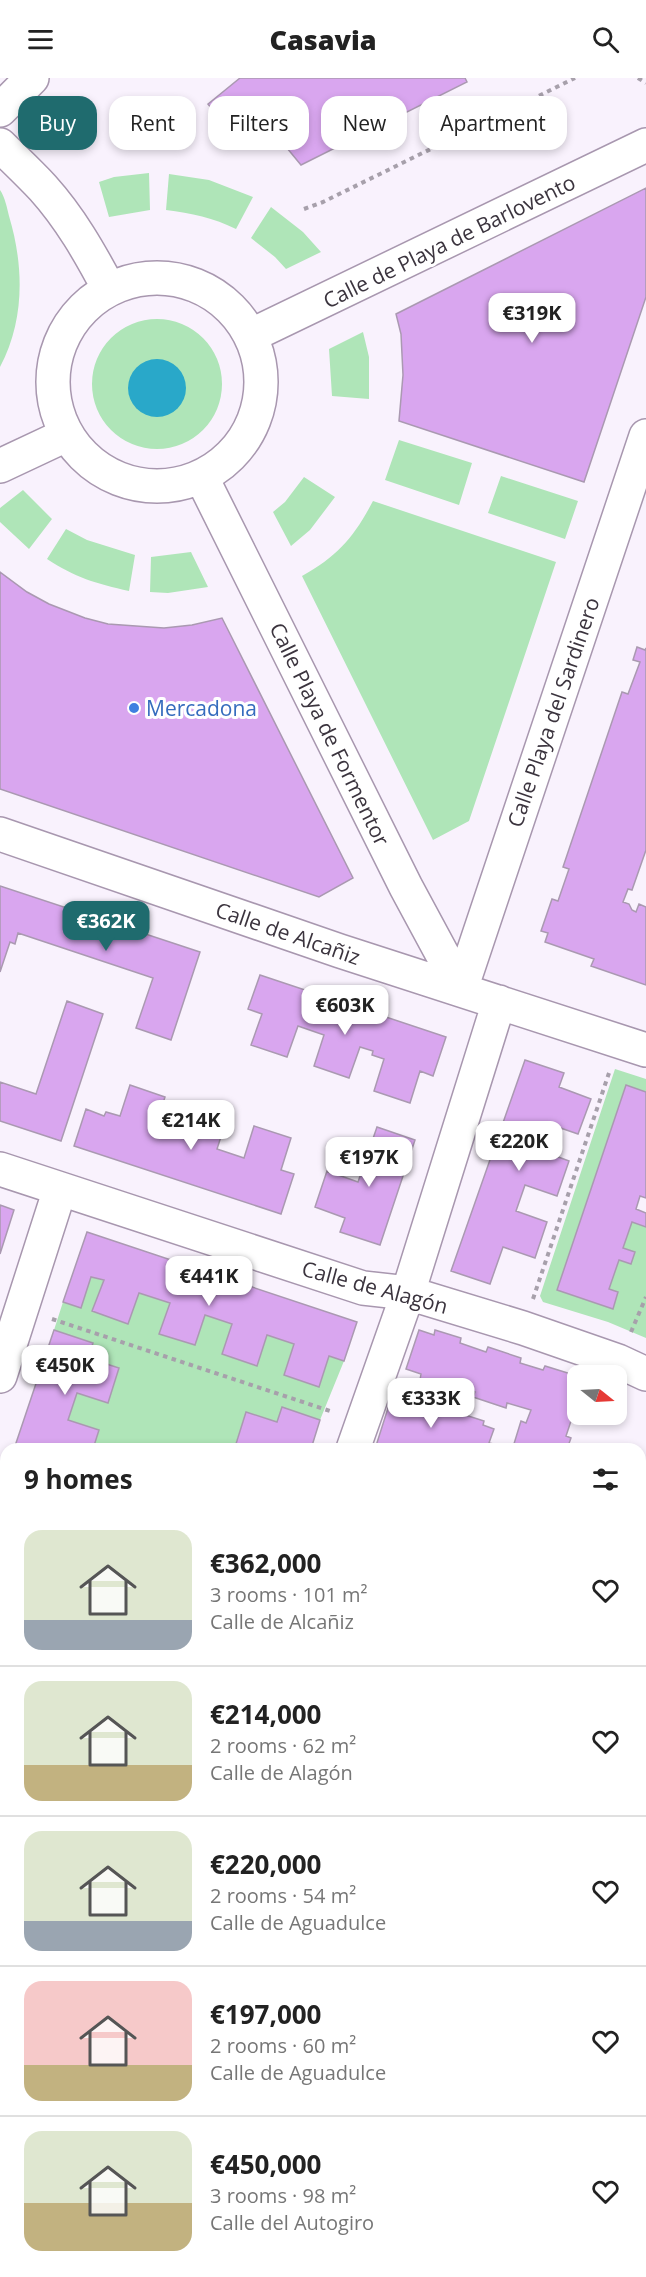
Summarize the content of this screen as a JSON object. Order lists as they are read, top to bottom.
{
  "streets": {
    "street": [
      "Calle de Playa de Barlovento",
      "Calle Playa del Sardinero",
      "Calle Playa de Formentor",
      "Calle de Alcañiz",
      "Calle de Alagón"
    ]
  },
  "crossings": [
    ["Calle de Playa de Barlovento", "Calle Playa de Formentor"],
    ["Calle Playa del Sardinero", "Calle Playa de Formentor"],
    ["Calle Playa del Sardinero", "Calle de Alcañiz"],
    ["Calle Playa de Formentor", "Calle de Alcañiz"]
  ],
  "places": ["Mercadona"],
  "north": "right",
  "page": {
    "header": "Casavia",
    "chip": [
      "Buy",
      "Rent",
      "Filters",
      "New",
      "Apartment"
    ],
    "price": [
      "€319K",
      "€362K",
      "€603K",
      "€214K",
      "€220K",
      "€197K",
      "€441K",
      "€450K",
      "€333K"
    ],
    "heading": "9 homes",
    "list": [
      {
        "name": "€362,000",
        "note": "3 rooms · 101 m² · Calle de Alcañiz"
      },
      {
        "name": "€214,000",
        "note": "2 rooms · 62 m² · Calle de Alagón"
      },
      {
        "name": "€220,000",
        "note": "2 rooms · 54 m² · Calle de Aguadulce"
      },
      {
        "name": "€197,000",
        "note": "2 rooms · 60 m² · Calle de Aguadulce"
      },
      {
        "name": "€450,000",
        "note": "3 rooms · 98 m² · Calle del Autogiro"
      }
    ]
  }
}
